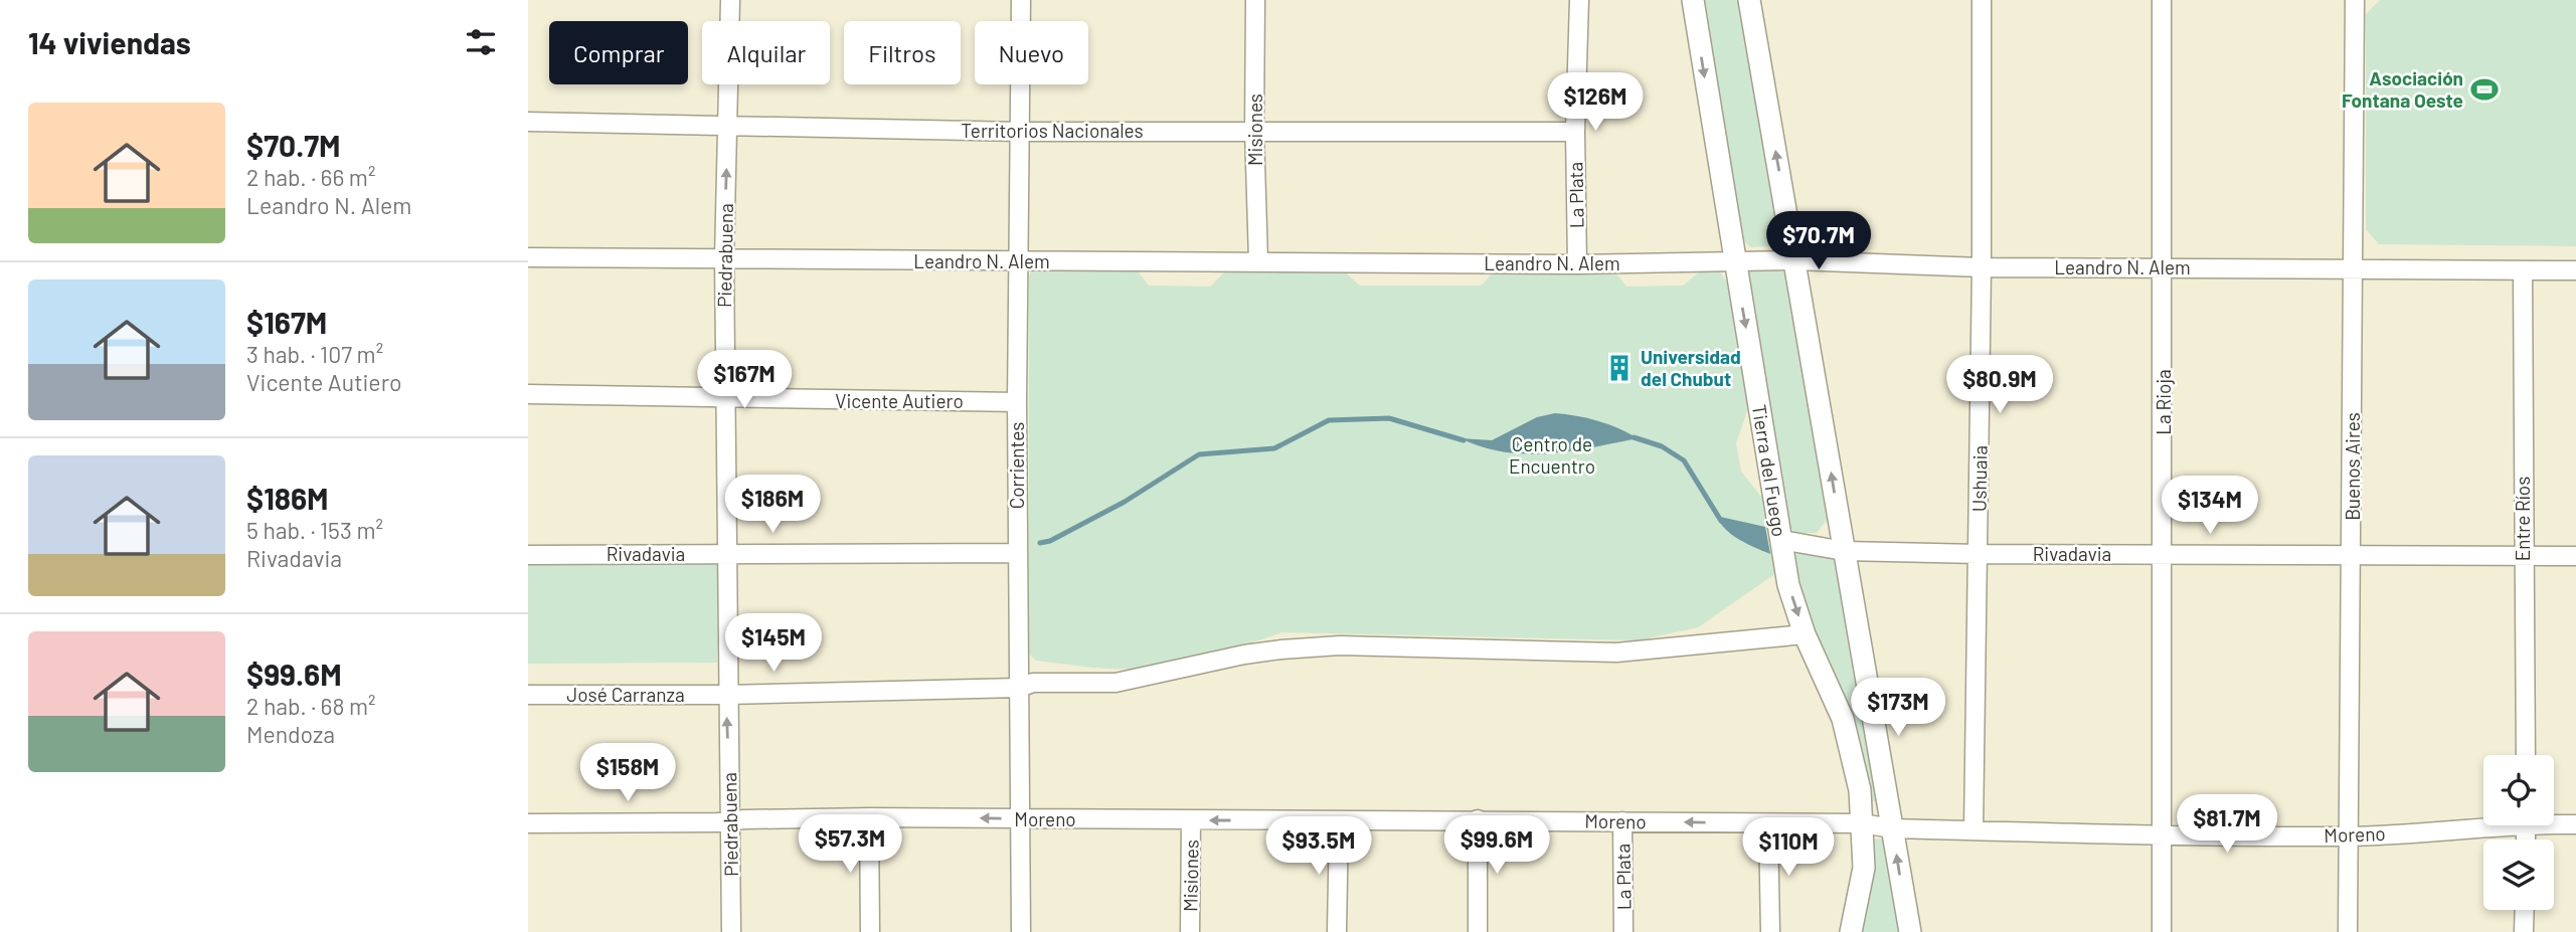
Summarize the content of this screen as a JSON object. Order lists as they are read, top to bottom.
{
  "streets": {
    "street": [
      "Misiones",
      "Territorios Nacionales",
      "La Plata",
      "Piedrabuena",
      "Leandro N. Alem",
      "Vicente Autiero",
      "La Rioja",
      "Corrientes",
      "Buenos Aires",
      "Tierra del Fuego",
      "Ushuaia",
      "Entre Ríos",
      "Rivadavia",
      "José Carranza",
      "Moreno"
    ]
  },
  "crossings": [
    ["Misiones", "Territorios Nacionales"],
    ["Misiones", "Leandro N. Alem"],
    ["Misiones", "Moreno"],
    ["Territorios Nacionales", "La Plata"],
    ["Territorios Nacionales", "Piedrabuena"],
    ["Territorios Nacionales", "Corrientes"],
    ["La Plata", "Leandro N. Alem"],
    ["La Plata", "Moreno"],
    ["Piedrabuena", "Leandro N. Alem"],
    ["Piedrabuena", "Vicente Autiero"],
    ["Piedrabuena", "Rivadavia"],
    ["Piedrabuena", "José Carranza"],
    ["Piedrabuena", "Moreno"],
    ["Leandro N. Alem", "La Rioja"],
    ["Leandro N. Alem", "Corrientes"],
    ["Leandro N. Alem", "Buenos Aires"],
    ["Leandro N. Alem", "Tierra del Fuego"],
    ["Leandro N. Alem", "Ushuaia"],
    ["Leandro N. Alem", "Entre Ríos"],
    ["Vicente Autiero", "Corrientes"],
    ["La Rioja", "Rivadavia"],
    ["La Rioja", "Moreno"],
    ["Corrientes", "Rivadavia"],
    ["Corrientes", "José Carranza"],
    ["Corrientes", "Moreno"],
    ["Buenos Aires", "Rivadavia"],
    ["Buenos Aires", "Moreno"],
    ["Tierra del Fuego", "Rivadavia"],
    ["Tierra del Fuego", "José Carranza"],
    ["Tierra del Fuego", "Moreno"],
    ["Ushuaia", "Rivadavia"],
    ["Ushuaia", "Moreno"],
    ["Entre Ríos", "Rivadavia"]
  ],
  "parks": ["Centro de Encuentro"],
  "places": {
    "sports": ["Asociación Fontana Oeste"],
    "building": ["Universidad del Chubut"]
  },
  "page": {
    "heading": "14 viviendas",
    "chip": [
      "Comprar",
      "Alquilar",
      "Filtros",
      "Nuevo"
    ],
    "price": [
      "$126M",
      "$70.7M",
      "$167M",
      "$80.9M",
      "$186M",
      "$134M",
      "$145M",
      "$173M",
      "$158M",
      "$81.7M",
      "$57.3M",
      "$99.6M",
      "$93.5M",
      "$110M"
    ],
    "list": [
      {
        "name": "$70.7M",
        "note": "2 hab. · 66 m² · Leandro N. Alem"
      },
      {
        "name": "$167M",
        "note": "3 hab. · 107 m² · Vicente Autiero"
      },
      {
        "name": "$186M",
        "note": "5 hab. · 153 m² · Rivadavia"
      },
      {
        "name": "$99.6M",
        "note": "2 hab. · 68 m² · Mendoza"
      }
    ]
  }
}
